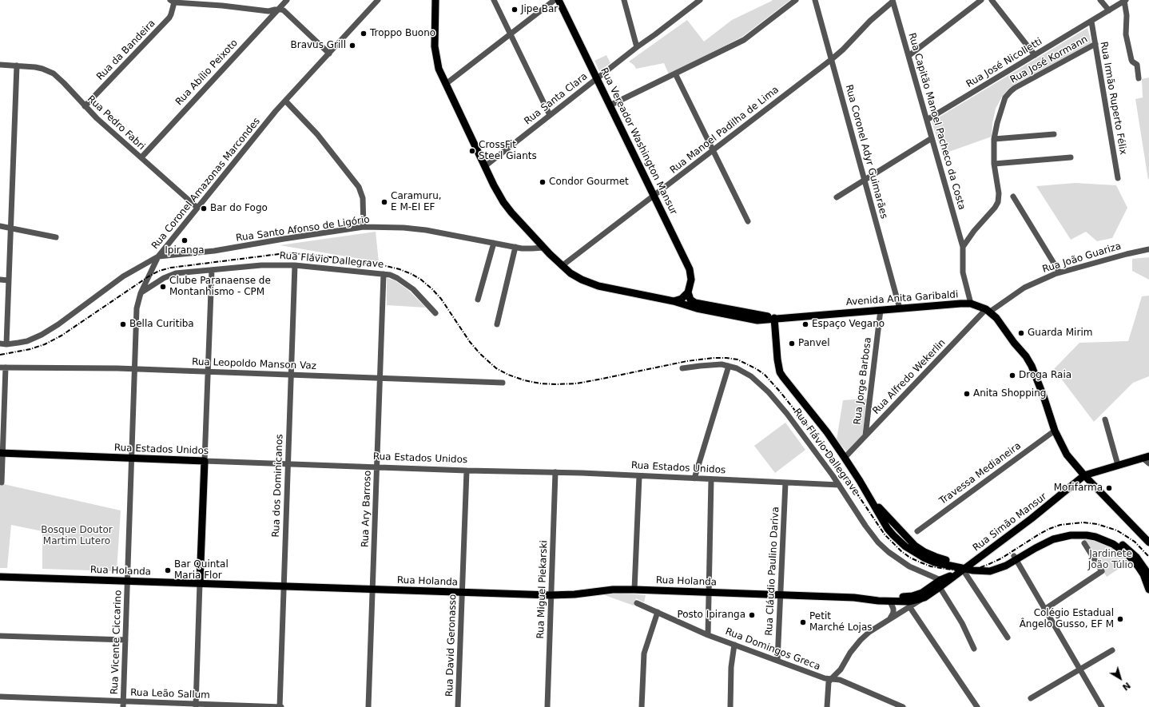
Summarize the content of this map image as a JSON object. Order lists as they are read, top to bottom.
{
  "streets": {
    "main road": [
      "Rua Vereador Washington Mansur",
      "Rua Flávio Dallegrave",
      "Avenida Anita Garibaldi",
      "Rua Estados Unidos",
      "Rua Simão Mansur",
      "Rua Holanda"
    ],
    "street": [
      "Rua da Bandeira",
      "Rua José Kormann",
      "Rua José Nicolletti",
      "Rua Abílio Peixoto",
      "Rua Irmão Ruperto Félix",
      "Rua Santa Clara",
      "Rua Capitão Manoel Pacheco da Costa",
      "Rua Pedro Fabri",
      "Rua Manoel Padilha de Lima",
      "Rua Coronel Adyr Guimarães",
      "Rua Coronel Amazonas Marcondes",
      "Rua Santo Afonso de Ligório",
      "Rua João Guariza",
      "Rua Leopoldo Manson Vaz",
      "Rua Alfredo Wekerlin",
      "Rua Jorge Barbosa",
      "Travessa Medianeira",
      "Rua dos Dominicanos",
      "Rua Ary Barroso",
      "Rua Cláudio Paulino Dariva",
      "Rua Miguel Piekarski",
      "Rua Vicente Ciccarino",
      "Rua David Geronasso",
      "Rua Domingos Greca",
      "Rua Leão Sallum"
    ]
  },
  "crossings": [
    ["Rua da Bandeira", "Rua Pedro Fabri"],
    ["Rua José Kormann", "Rua Irmão Ruperto Félix"],
    ["Rua José Kormann", "Rua Capitão Manoel Pacheco da Costa"],
    ["Rua José Nicolletti", "Rua Irmão Ruperto Félix"],
    ["Rua José Nicolletti", "Rua Capitão Manoel Pacheco da Costa"],
    ["Rua Abílio Peixoto", "Rua Pedro Fabri"],
    ["Rua Santa Clara", "Rua Vereador Washington Mansur"],
    ["Rua Santa Clara", "Avenida Anita Garibaldi"],
    ["Rua Capitão Manoel Pacheco da Costa", "Rua Manoel Padilha de Lima"],
    ["Rua Pedro Fabri", "Rua Coronel Amazonas Marcondes"],
    ["Rua Manoel Padilha de Lima", "Rua Vereador Washington Mansur"],
    ["Rua Manoel Padilha de Lima", "Rua Coronel Adyr Guimarães"],
    ["Rua Manoel Padilha de Lima", "Avenida Anita Garibaldi"],
    ["Rua Vereador Washington Mansur", "Avenida Anita Garibaldi"],
    ["Rua Coronel Adyr Guimarães", "Avenida Anita Garibaldi"],
    ["Rua Coronel Amazonas Marcondes", "Rua Santo Afonso de Ligório"],
    ["Rua Coronel Amazonas Marcondes", "Rua Vicente Ciccarino"],
    ["Rua Santo Afonso de Ligório", "Avenida Anita Garibaldi"],
    ["Rua Santo Afonso de Ligório", "Rua Vicente Ciccarino"],
    ["Rua João Guariza", "Avenida Anita Garibaldi"],
    ["Rua João Guariza", "Rua Alfredo Wekerlin"],
    ["Rua Flávio Dallegrave", "Avenida Anita Garibaldi"],
    ["Rua Flávio Dallegrave", "Rua Alfredo Wekerlin"],
    ["Rua Flávio Dallegrave", "Rua Estados Unidos"],
    ["Rua Flávio Dallegrave", "Rua dos Dominicanos"],
    ["Rua Flávio Dallegrave", "Rua Ary Barroso"],
    ["Rua Flávio Dallegrave", "Rua Simão Mansur"],
    ["Rua Flávio Dallegrave", "Rua Vicente Ciccarino"],
    ["Avenida Anita Garibaldi", "Rua Alfredo Wekerlin"],
    ["Avenida Anita Garibaldi", "Rua Jorge Barbosa"],
    ["Avenida Anita Garibaldi", "Travessa Medianeira"],
    ["Avenida Anita Garibaldi", "Rua Simão Mansur"],
    ["Rua Leopoldo Manson Vaz", "Rua dos Dominicanos"],
    ["Rua Leopoldo Manson Vaz", "Rua Ary Barroso"],
    ["Rua Leopoldo Manson Vaz", "Rua Vicente Ciccarino"],
    ["Rua Alfredo Wekerlin", "Rua Jorge Barbosa"],
    ["Rua Estados Unidos", "Rua dos Dominicanos"],
    ["Rua Estados Unidos", "Rua Ary Barroso"],
    ["Rua Estados Unidos", "Rua Cláudio Paulino Dariva"],
    ["Rua Estados Unidos", "Rua Miguel Piekarski"],
    ["Rua Estados Unidos", "Rua Vicente Ciccarino"],
    ["Rua Estados Unidos", "Rua David Geronasso"],
    ["Rua dos Dominicanos", "Rua Holanda"],
    ["Rua dos Dominicanos", "Rua Leão Sallum"],
    ["Rua Ary Barroso", "Rua Holanda"],
    ["Rua Simão Mansur", "Rua Holanda"],
    ["Rua Simão Mansur", "Rua Domingos Greca"],
    ["Rua Holanda", "Rua Cláudio Paulino Dariva"],
    ["Rua Holanda", "Rua Miguel Piekarski"],
    ["Rua Holanda", "Rua Vicente Ciccarino"],
    ["Rua Holanda", "Rua David Geronasso"],
    ["Rua Cláudio Paulino Dariva", "Rua Domingos Greca"],
    ["Rua Vicente Ciccarino", "Rua Leão Sallum"]
  ],
  "parks": ["Bosque Doutor Martim Lutero", "Jardinete João Túlio"],
  "places": [
    "Jipe Bar",
    "Troppo Buono",
    "Bravus Grill",
    "CrossFit Steel Giants",
    "Condor Gourmet",
    "Caramuru, E M-EI EF",
    "Bar do Fogo",
    "Ipiranga",
    "Clube Paranaense de Montanhismo - CPM",
    "Bella Curitiba",
    "Espaço Vegano",
    "Guarda Mirim",
    "Panvel",
    "Droga Raia",
    "Anita Shopping",
    "Morifarma",
    "Bar Quintal Maria Flor",
    "Posto Ipiranga",
    "Colégio Estadual Ângelo Gusso, EF M",
    "Petit Marché Lojas"
  ],
  "north": "bottom right"
}
